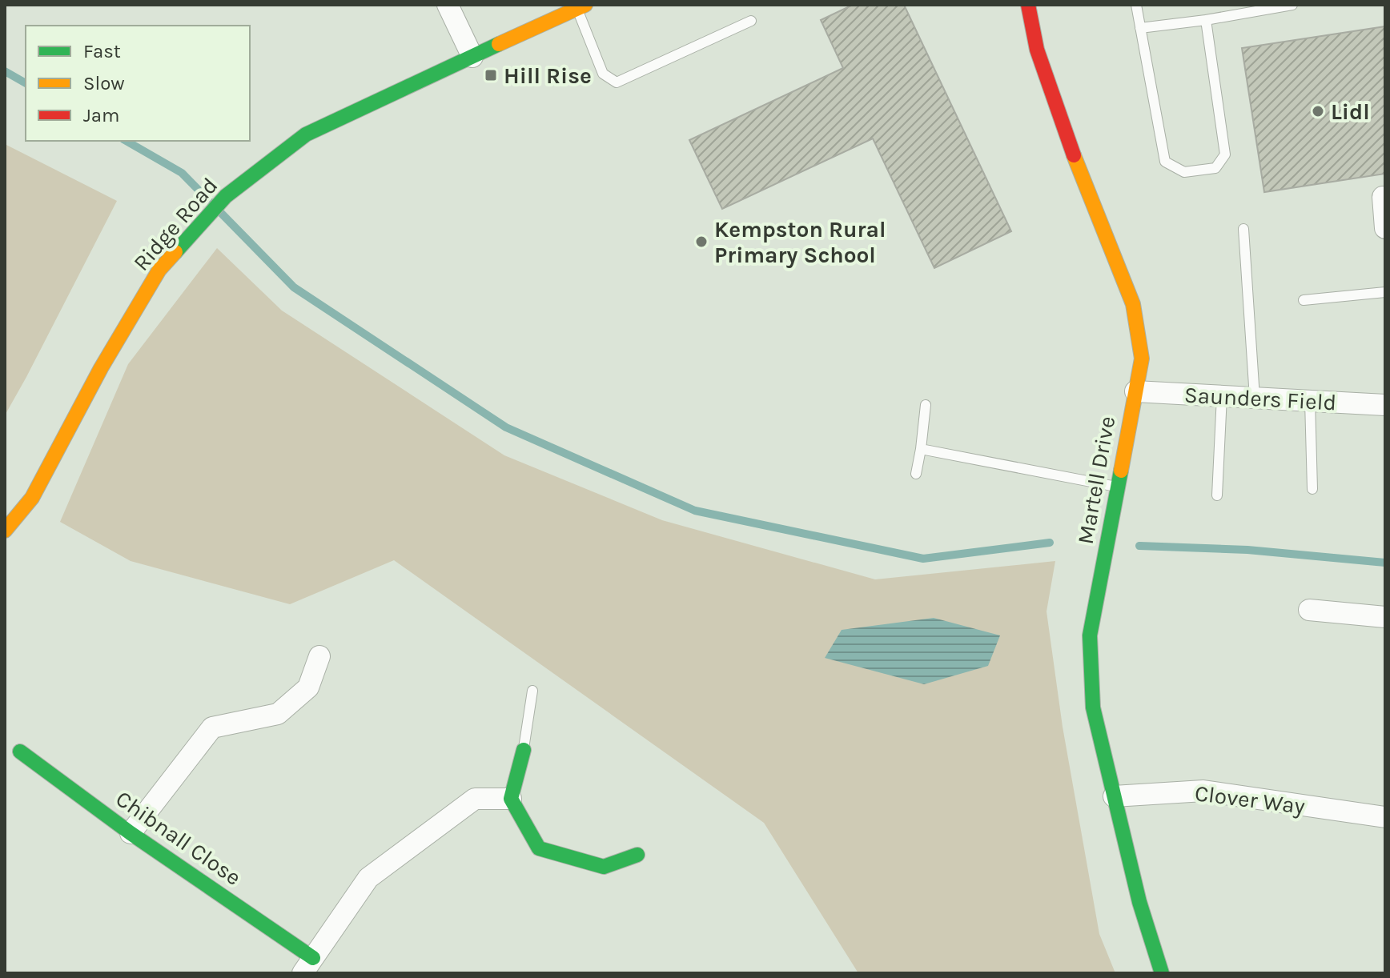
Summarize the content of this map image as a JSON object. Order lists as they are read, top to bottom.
{
  "streets": {
    "street": [
      "Ridge Road",
      "Saunders Field",
      "Martell Drive",
      "Clover Way",
      "Chibnall Close"
    ]
  },
  "crossings": [
    ["Saunders Field", "Martell Drive"],
    ["Martell Drive", "Clover Way"]
  ],
  "places": {
    "transit": ["Hill Rise"],
    "other": ["Lidl", "Kempston Rural Primary School"]
  },
  "legend": ["Fast", "Slow", "Jam"]
}
